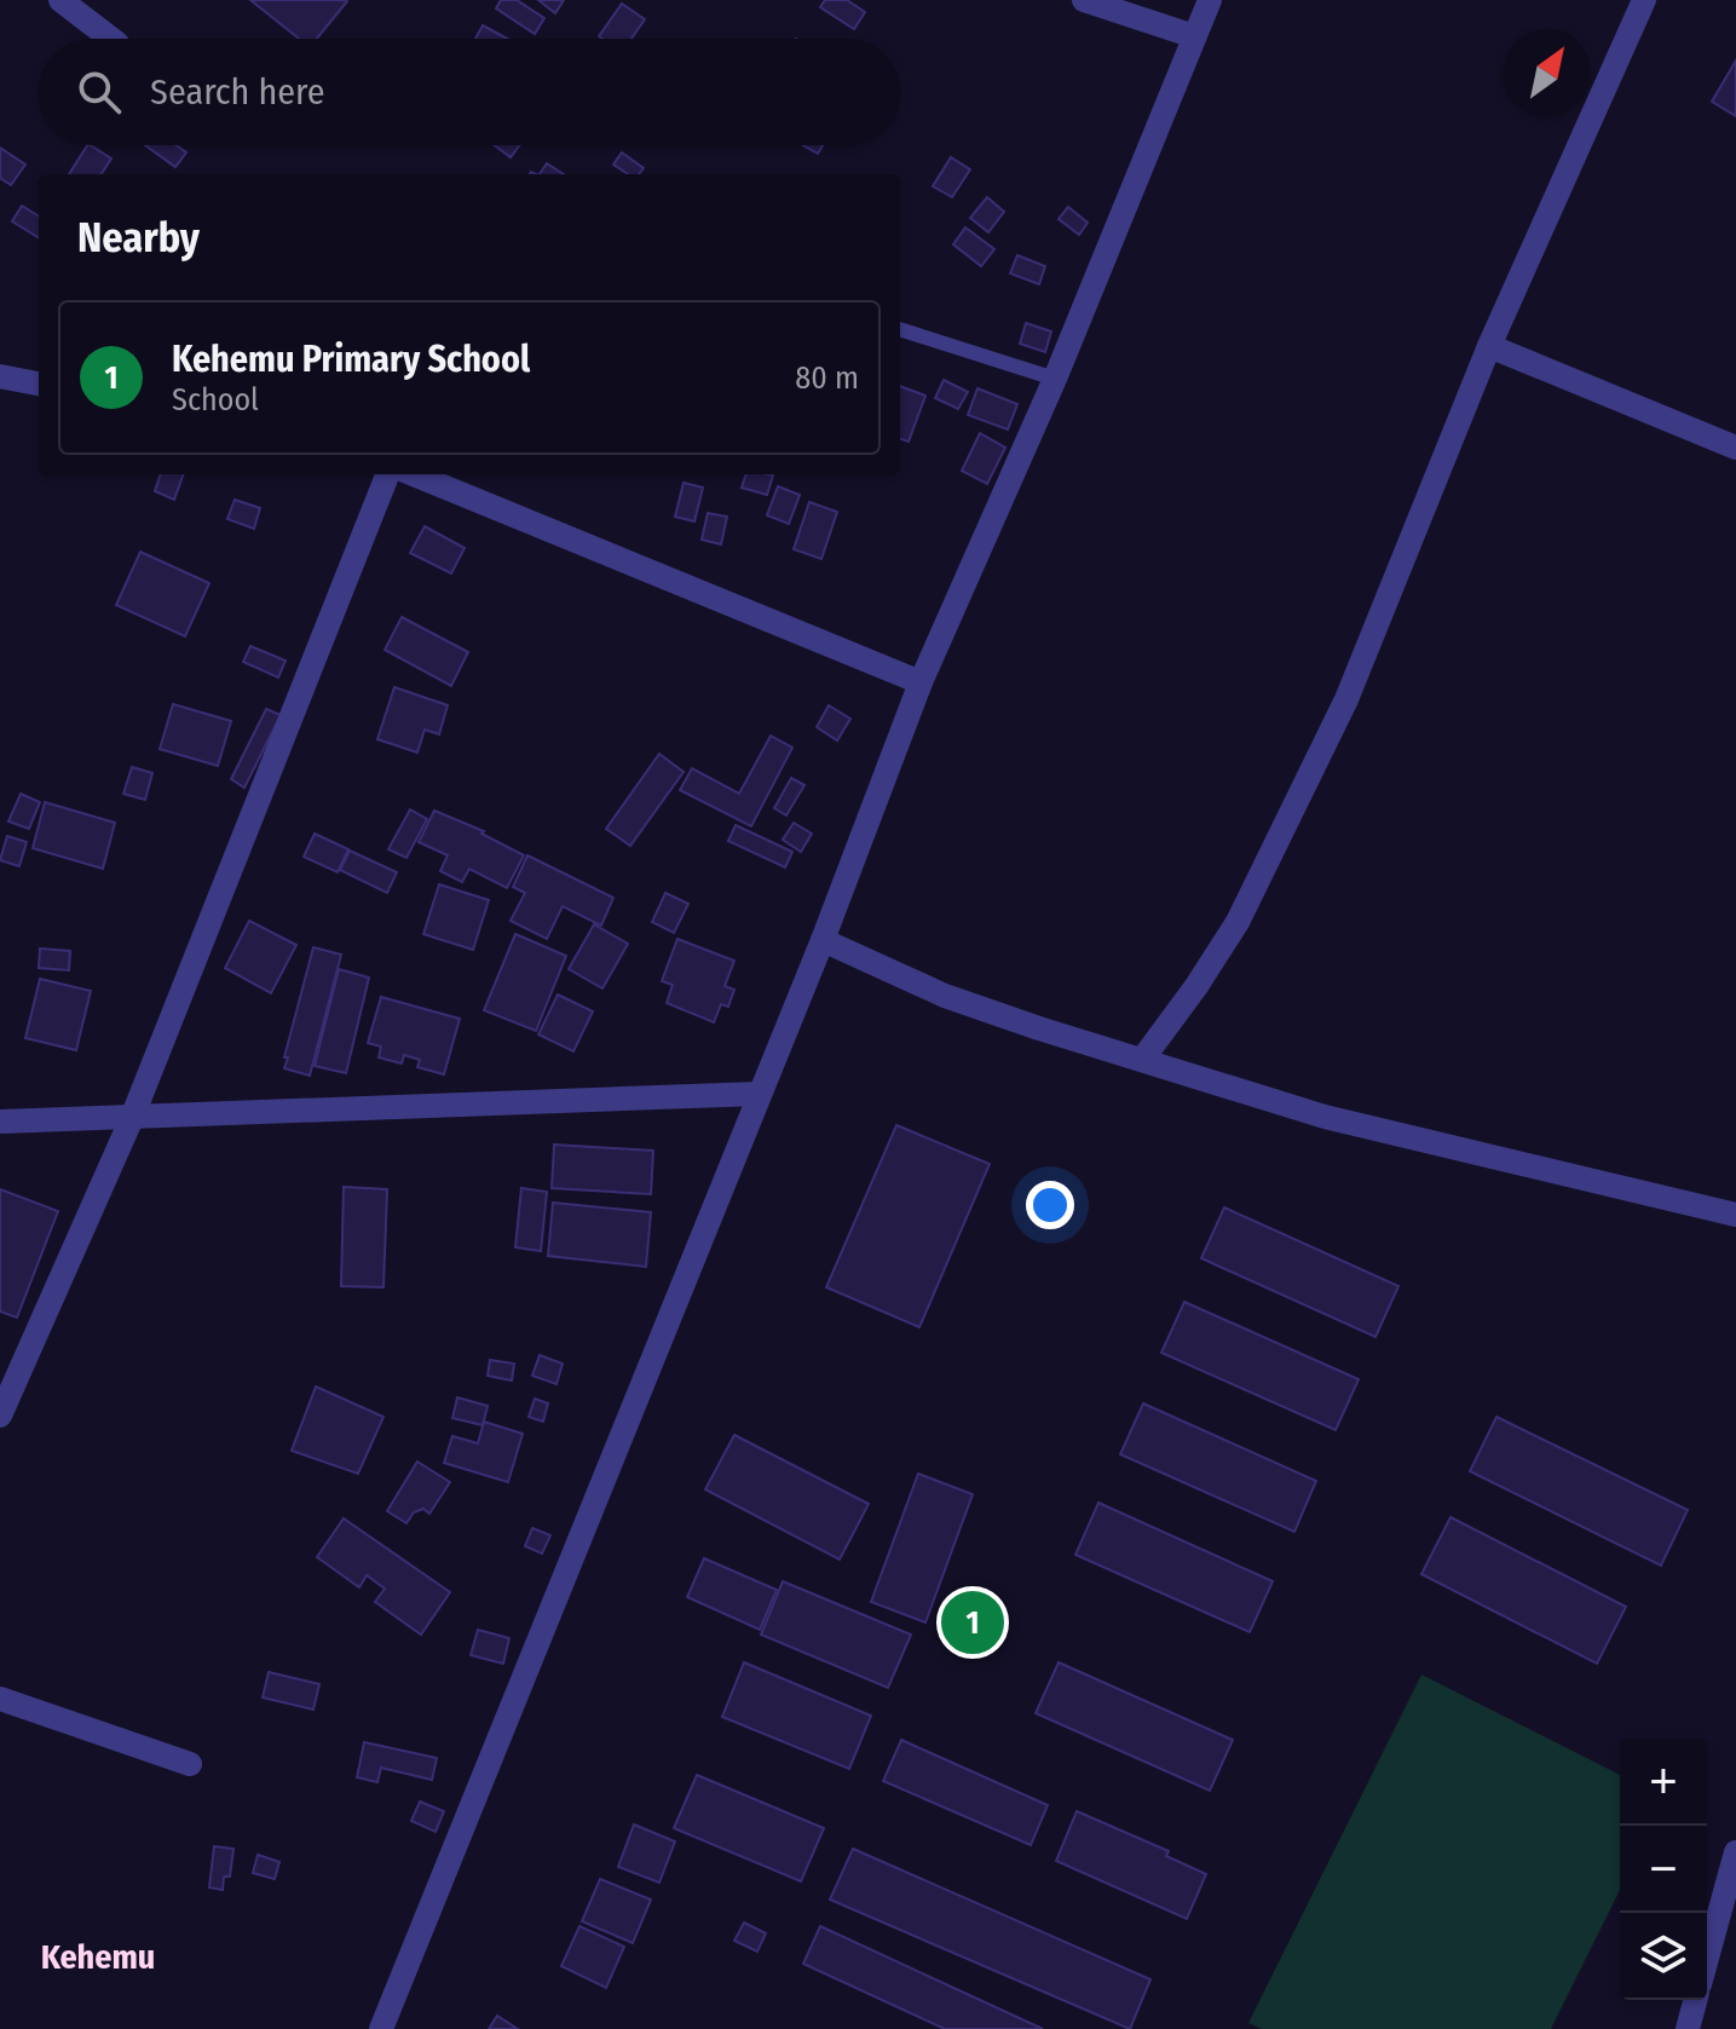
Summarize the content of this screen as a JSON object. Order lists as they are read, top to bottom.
{
  "districts": ["Kehemu"],
  "north": "top right",
  "page": {
    "search": "Search here",
    "heading": "Nearby",
    "list": [
      {
        "mark": "1",
        "name": "Kehemu Primary School",
        "note": "School",
        "value": "80 m"
      }
    ],
    "pins": "1",
    "map_buttons": ["+", "−"]
  }
}
